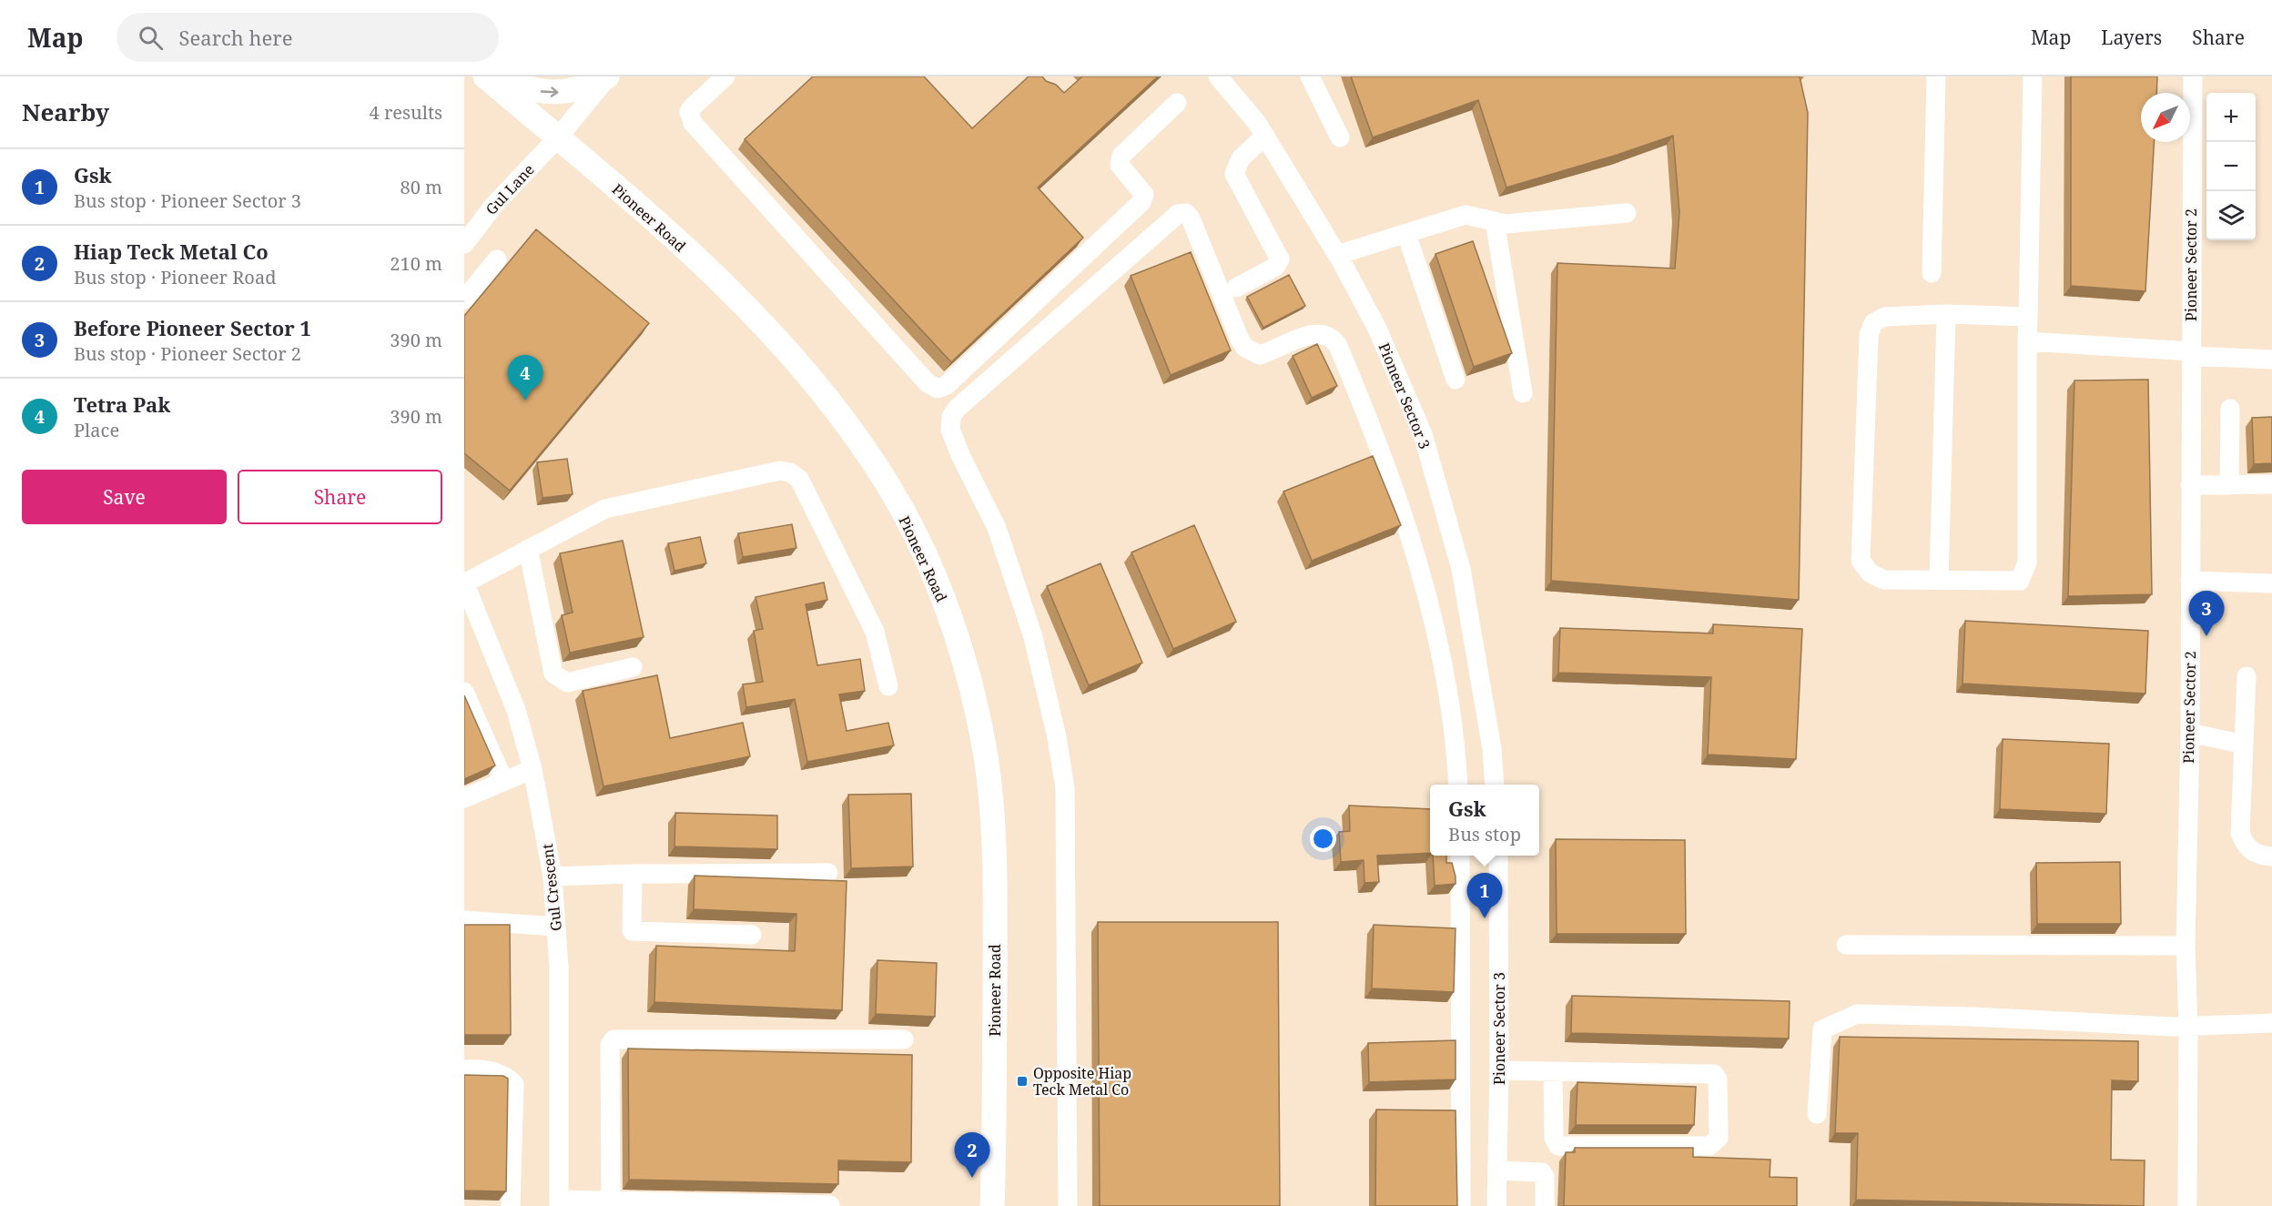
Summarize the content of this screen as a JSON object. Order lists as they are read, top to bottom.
{
  "streets": {
    "main road": ["Pioneer Road"],
    "street": [
      "Gul Lane",
      "Pioneer Sector 2",
      "Pioneer Sector 3",
      "Gul Crescent"
    ]
  },
  "crossings": [
    ["Gul Lane", "Pioneer Road"]
  ],
  "places": {
    "transit": ["Opposite Hiap Teck Metal Co"]
  },
  "north": "bottom left",
  "page": {
    "header": "Map",
    "search": "Search here",
    "nav": ["Map", "Layers", "Share"],
    "heading": ["Nearby", "4 results"],
    "map_buttons": ["+", "−"],
    "list": [
      {
        "mark": "1",
        "name": "Gsk",
        "note": "Bus stop · Pioneer Sector 3",
        "value": "80 m"
      },
      {
        "mark": "2",
        "name": "Hiap Teck Metal Co",
        "note": "Bus stop · Pioneer Road",
        "value": "210 m"
      },
      {
        "mark": "3",
        "name": "Before Pioneer Sector 1",
        "note": "Bus stop · Pioneer Sector 2",
        "value": "390 m"
      },
      {
        "mark": "4",
        "name": "Tetra Pak",
        "note": "Place",
        "value": "390 m"
      }
    ],
    "pins": [
      "4",
      "3",
      "1",
      "2"
    ],
    "buttons": ["Save", "Share"],
    "popup": ["Gsk", "Bus stop"]
  }
}
